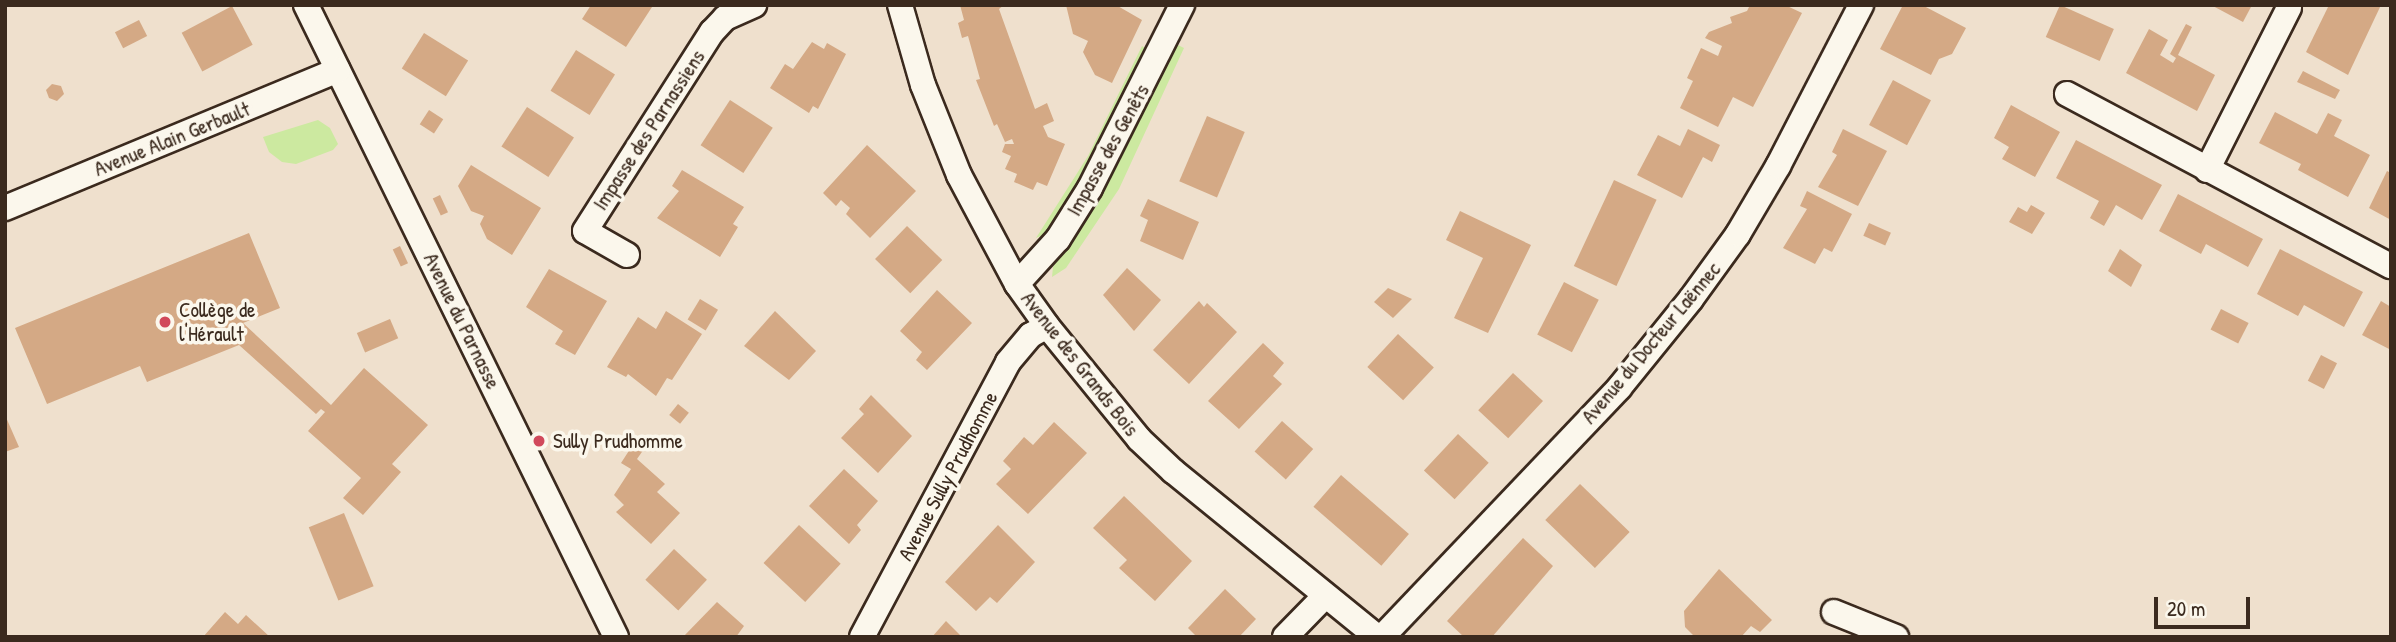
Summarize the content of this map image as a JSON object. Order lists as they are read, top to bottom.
{
  "streets": {
    "street": [
      "Impasse des Parnassiens",
      "Avenue Alain Gerbault",
      "Impasse des Genêts",
      "Avenue du Parnasse",
      "Avenue du Docteur Laënnec",
      "Avenue des Grands Bois",
      "Avenue Sully Prudhomme"
    ]
  },
  "crossings": [
    ["Avenue Alain Gerbault", "Avenue du Parnasse"],
    ["Impasse des Genêts", "Avenue des Grands Bois"],
    ["Avenue du Docteur Laënnec", "Avenue des Grands Bois"],
    ["Avenue des Grands Bois", "Avenue Sully Prudhomme"]
  ],
  "places": ["Collège de l'Hérault", "Sully Prudhomme"],
  "scale_bar": "20 m"
}
